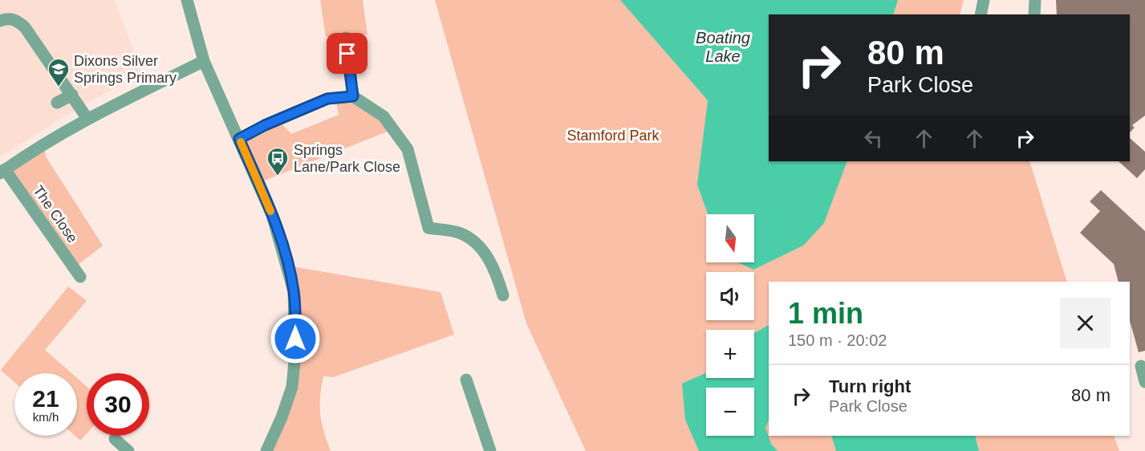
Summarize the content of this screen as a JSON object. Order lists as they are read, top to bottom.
{
  "streets": {
    "street": ["The Close"]
  },
  "water": ["Boating Lake"],
  "parks": ["Stamford Park"],
  "places": {
    "school or university": ["Dixons Silver Springs Primary"],
    "bus stop": ["Springs Lane/Park Close"]
  },
  "north": "bottom",
  "page": {
    "turn": ["80 m", "Park Close"],
    "map_buttons": ["+", "−"],
    "heading": ["1 min", "150 m · 20:02"],
    "list": [
      {
        "name": "Turn right",
        "note": "Park Close",
        "value": "80 m"
      }
    ],
    "speed": "21 km/h",
    "limit": "30"
  }
}
